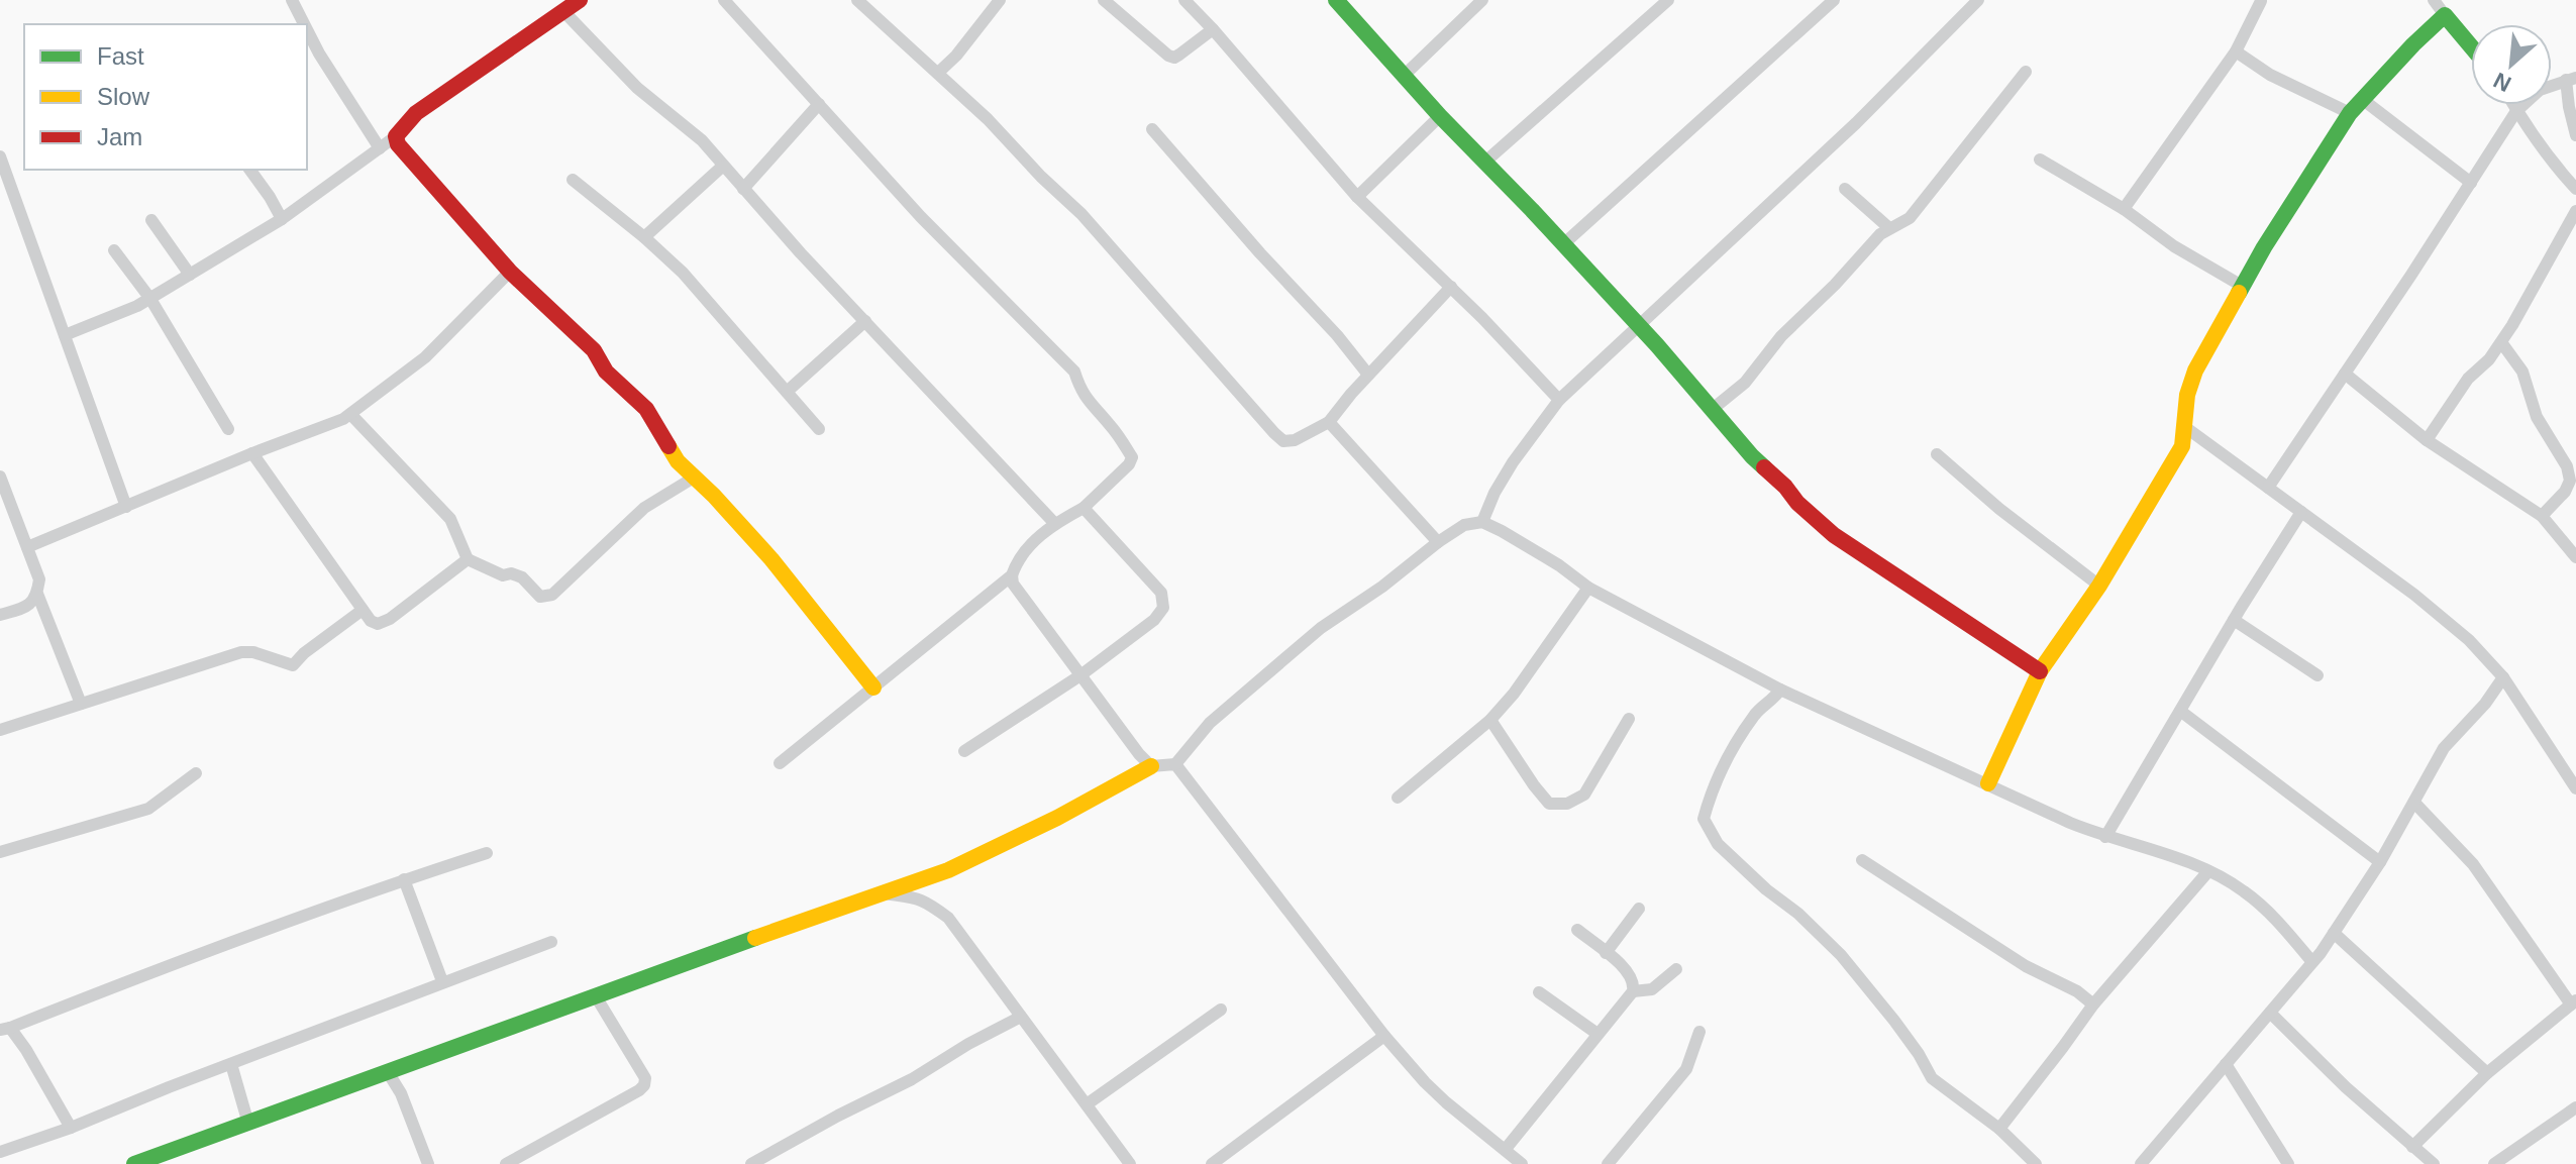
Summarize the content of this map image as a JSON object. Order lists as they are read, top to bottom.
{
  "legend": ["Fast", "Slow", "Jam"],
  "north": "bottom left"
}
